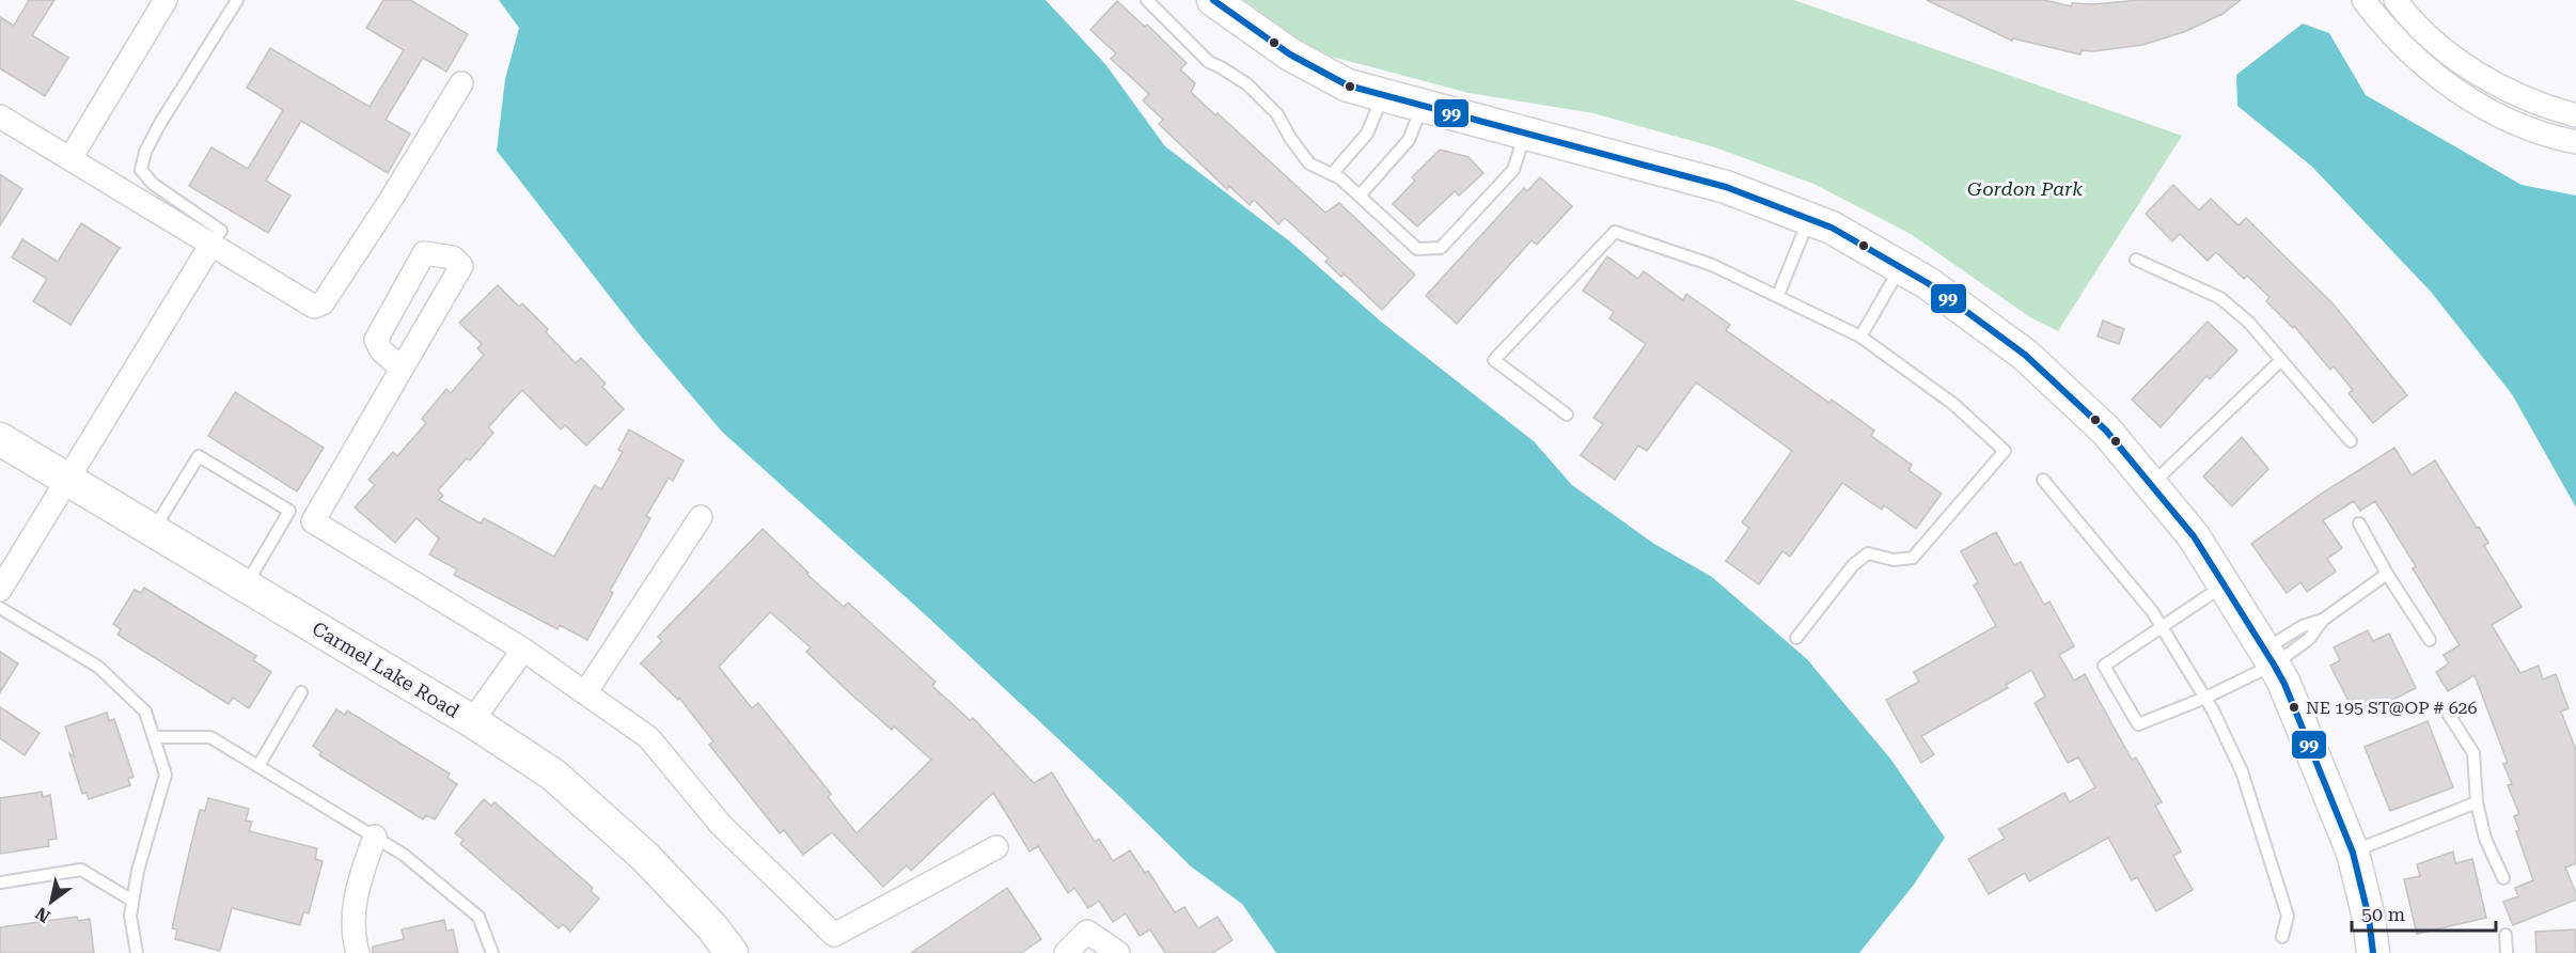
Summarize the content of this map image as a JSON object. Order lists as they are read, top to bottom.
{
  "streets": {
    "street": ["Carmel Lake Road"]
  },
  "parks": ["Gordon Park"],
  "places": ["NE 195 ST@OP # 626"],
  "lines": ["transit line 99"],
  "scale_bar": "50 m",
  "north": "bottom left"
}
